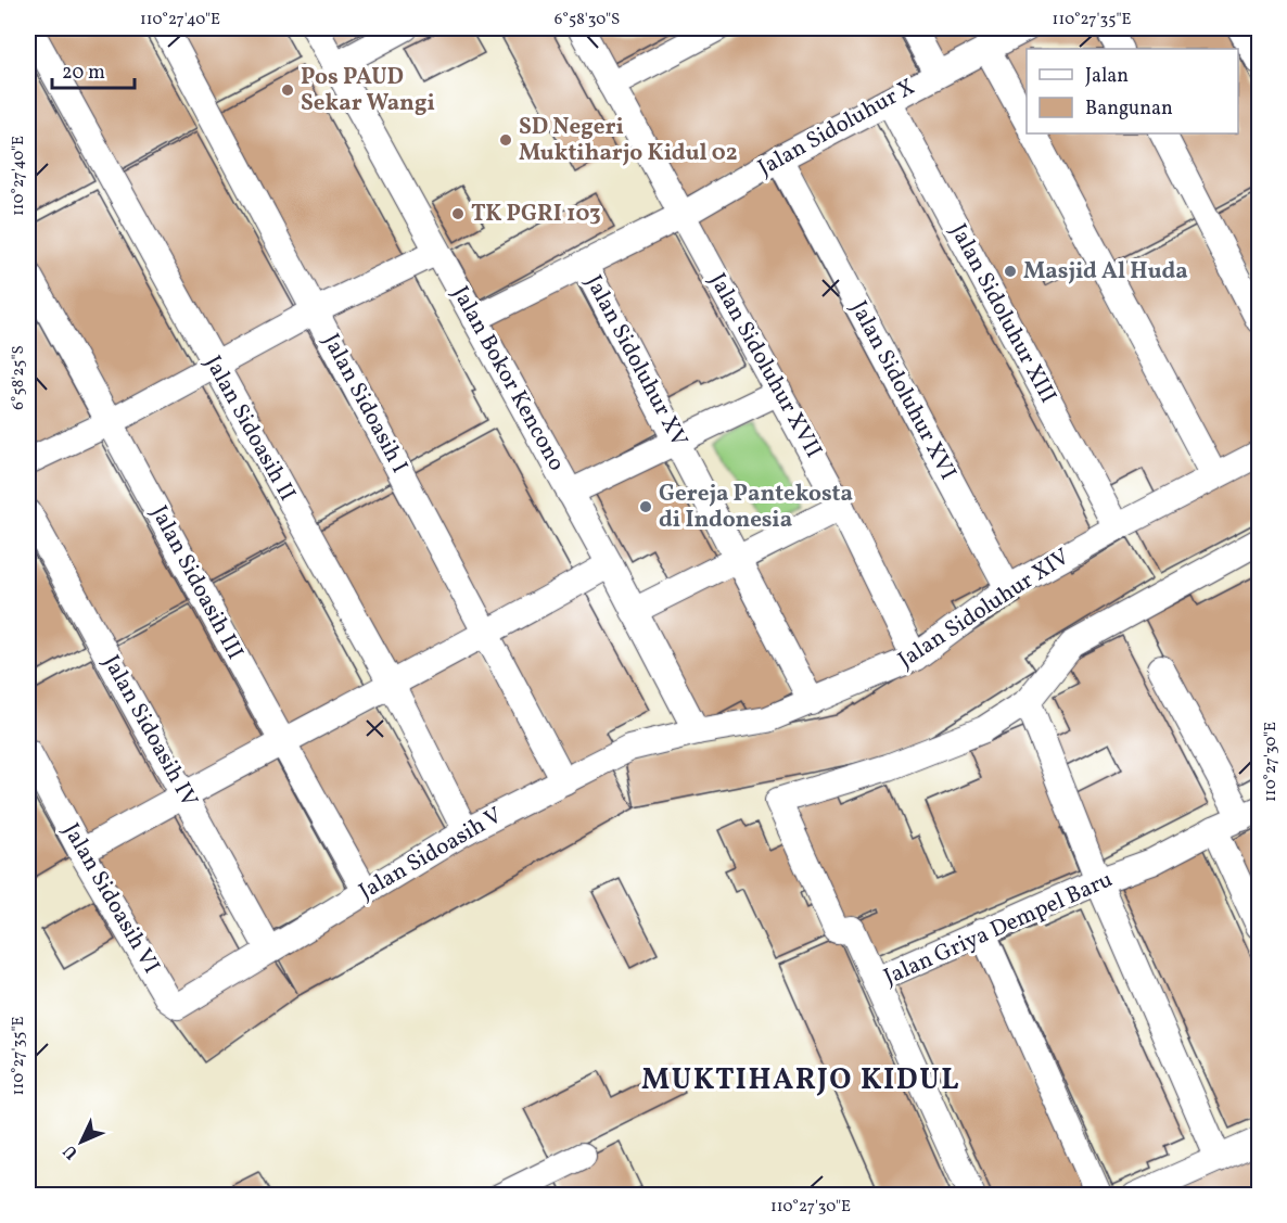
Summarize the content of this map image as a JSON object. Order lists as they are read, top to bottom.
{
  "streets": {
    "street": [
      "Jalan Sidoluhur X",
      "Jalan Sidoluhur XIII",
      "Jalan Sidoluhur XV",
      "Jalan Sidoluhur XVII",
      "Jalan Bokor Kencono",
      "Jalan Sidoluhur XVI",
      "Jalan Sidoasih I",
      "Jalan Sidoasih II",
      "Jalan Sidoasih III",
      "Jalan Sidoluhur XIV",
      "Jalan Sidoasih IV",
      "Jalan Sidoasih V",
      "Jalan Sidoasih VI",
      "Jalan Griya Dempel Baru"
    ]
  },
  "crossings": [
    ["Jalan Sidoluhur X", "Jalan Sidoluhur XIII"],
    ["Jalan Sidoluhur X", "Jalan Sidoluhur XV"],
    ["Jalan Sidoluhur X", "Jalan Sidoluhur XVII"],
    ["Jalan Sidoluhur X", "Jalan Bokor Kencono"],
    ["Jalan Sidoluhur X", "Jalan Sidoluhur XVI"],
    ["Jalan Sidoluhur XIII", "Jalan Sidoluhur XIV"],
    ["Jalan Sidoluhur XV", "Jalan Sidoluhur XIV"],
    ["Jalan Sidoluhur XVII", "Jalan Sidoluhur XIV"],
    ["Jalan Bokor Kencono", "Jalan Sidoluhur XIV"],
    ["Jalan Bokor Kencono", "Jalan Sidoasih V"],
    ["Jalan Sidoluhur XVI", "Jalan Sidoluhur XIV"],
    ["Jalan Sidoasih I", "Jalan Sidoasih V"],
    ["Jalan Sidoasih II", "Jalan Sidoasih V"],
    ["Jalan Sidoasih III", "Jalan Sidoasih V"],
    ["Jalan Sidoluhur XIV", "Jalan Sidoasih V"],
    ["Jalan Sidoasih IV", "Jalan Sidoasih V"],
    ["Jalan Sidoasih V", "Jalan Sidoasih VI"]
  ],
  "districts": ["MUKTIHARJO KIDUL"],
  "places": [
    "Pos PAUD Sekar Wangi",
    "SD Negeri Muktiharjo Kidul 02",
    "TK PGRI 103",
    "Masjid Al Huda",
    "Gereja Pantekosta di Indonesia"
  ],
  "legend": ["Jalan", "Bangunan"],
  "scale_bar": "20 m",
  "north": "bottom left",
  "coordinates": [
    "110°27'40\"E",
    "6°58'30\"S",
    "110°27'35\"E",
    "6°58'25\"S",
    "110°27'30\"E"
  ]
}
